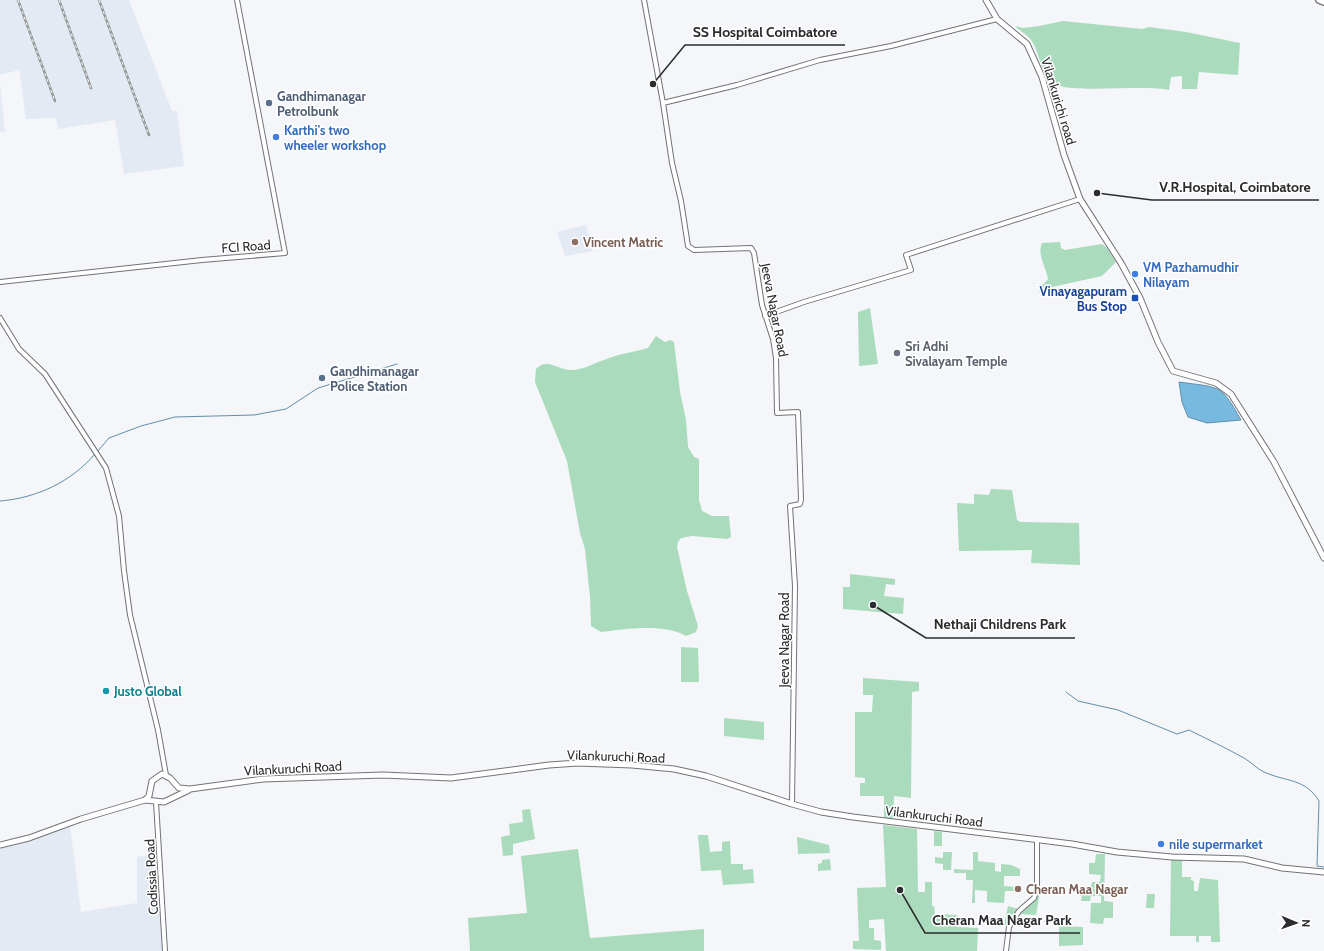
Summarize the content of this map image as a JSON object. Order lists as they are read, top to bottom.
{
  "streets": {
    "main road": ["Vilankurichi road", "Vilankuruchi Road"],
    "street": ["FCI Road", "Jeeva Nagar Road", "Codissia Road"]
  },
  "crossings": [
    ["Jeeva Nagar Road", "Vilankuruchi Road"]
  ],
  "places": {
    "other": [
      "SS Hospital Coimbatore",
      "Gandhimanagar Petrolbunk",
      "Karthi's two wheeler workshop",
      "V.R.Hospital, Coimbatore",
      "Vincent Matric",
      "VM Pazhamudhir Nilayam",
      "Sri Adhi Sivalayam Temple",
      "Gandhimanagar Police Station",
      "Nethaji Childrens Park",
      "Justo Global",
      "nile supermarket",
      "Cheran Maa Nagar",
      "Cheran Maa Nagar Park"
    ],
    "transit": ["Vinayagapuram Bus Stop"]
  },
  "north": "right"
}
